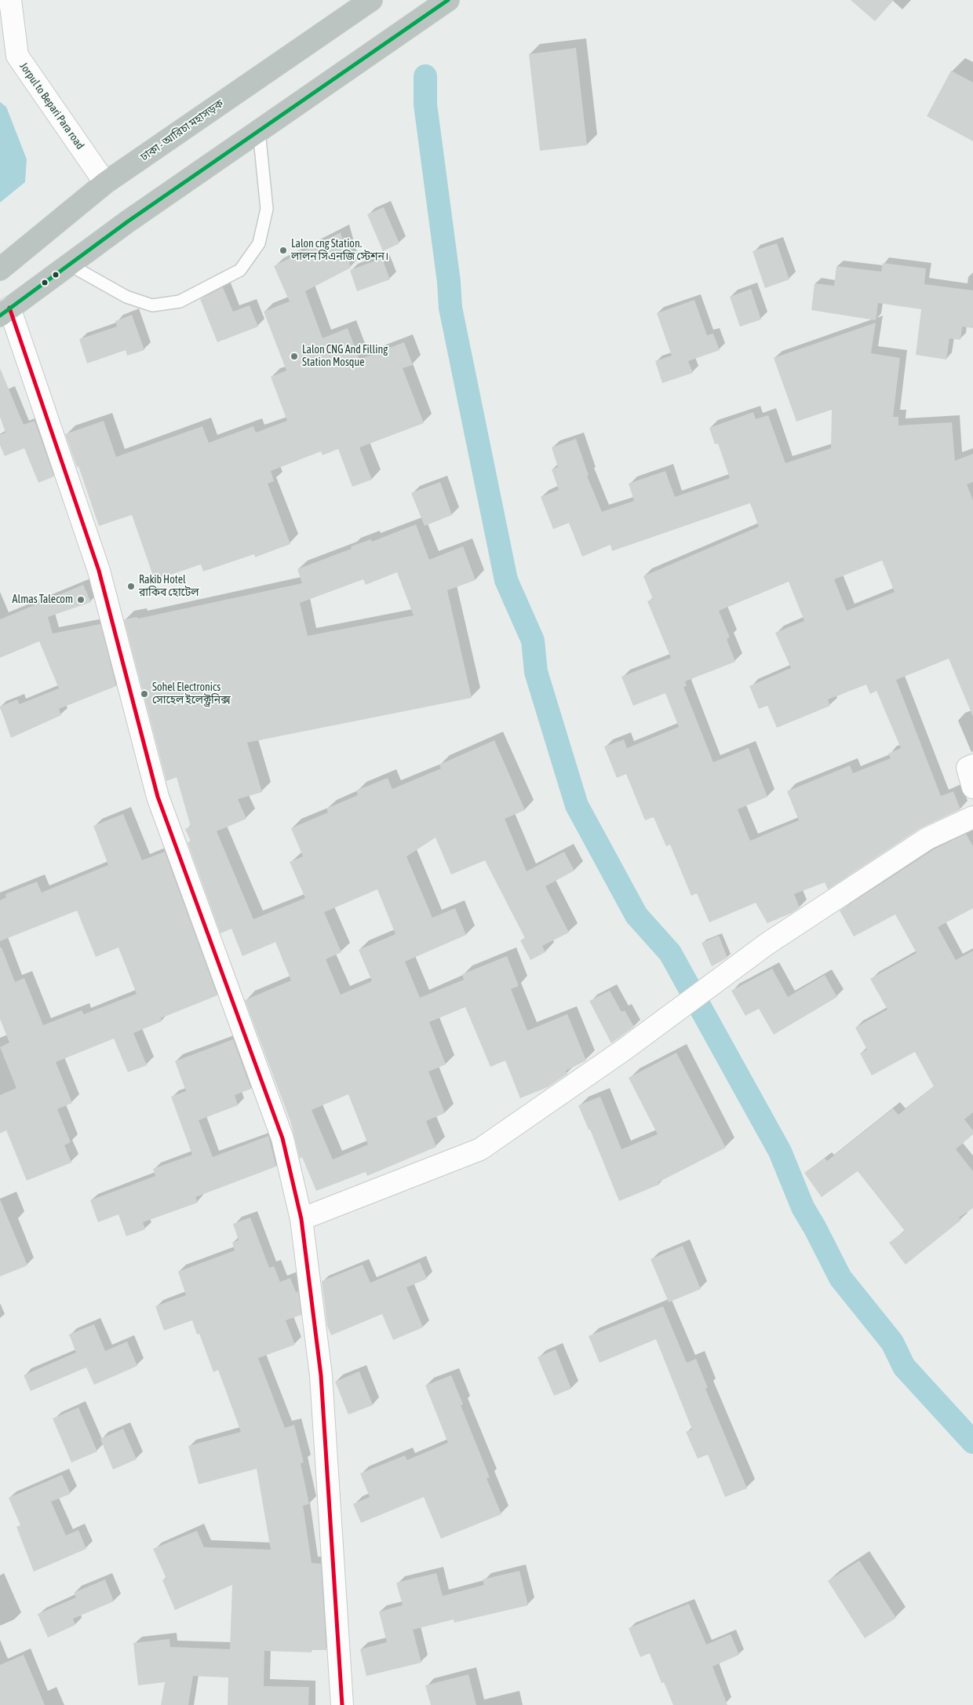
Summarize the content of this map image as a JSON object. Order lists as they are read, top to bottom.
{
  "streets": {
    "highway": ["ঢাকা - আরিচা মহাসড়ক"],
    "street": ["Jorpul to Bepari Para road"]
  },
  "crossings": [
    ["Jorpul to Bepari Para road", "ঢাকা - আরিচা মহাসড়ক"]
  ],
  "places": [
    "Lalon cng Station. লালন সিএনজি স্টেশন।",
    "Lalon CNG And Filling Station Mosque",
    "Rakib Hotel রাকিব হোটেল",
    "Almas Talecom",
    "Sohel Electronics সোহেল ইলেক্ট্রনিক্স"
  ]
}
